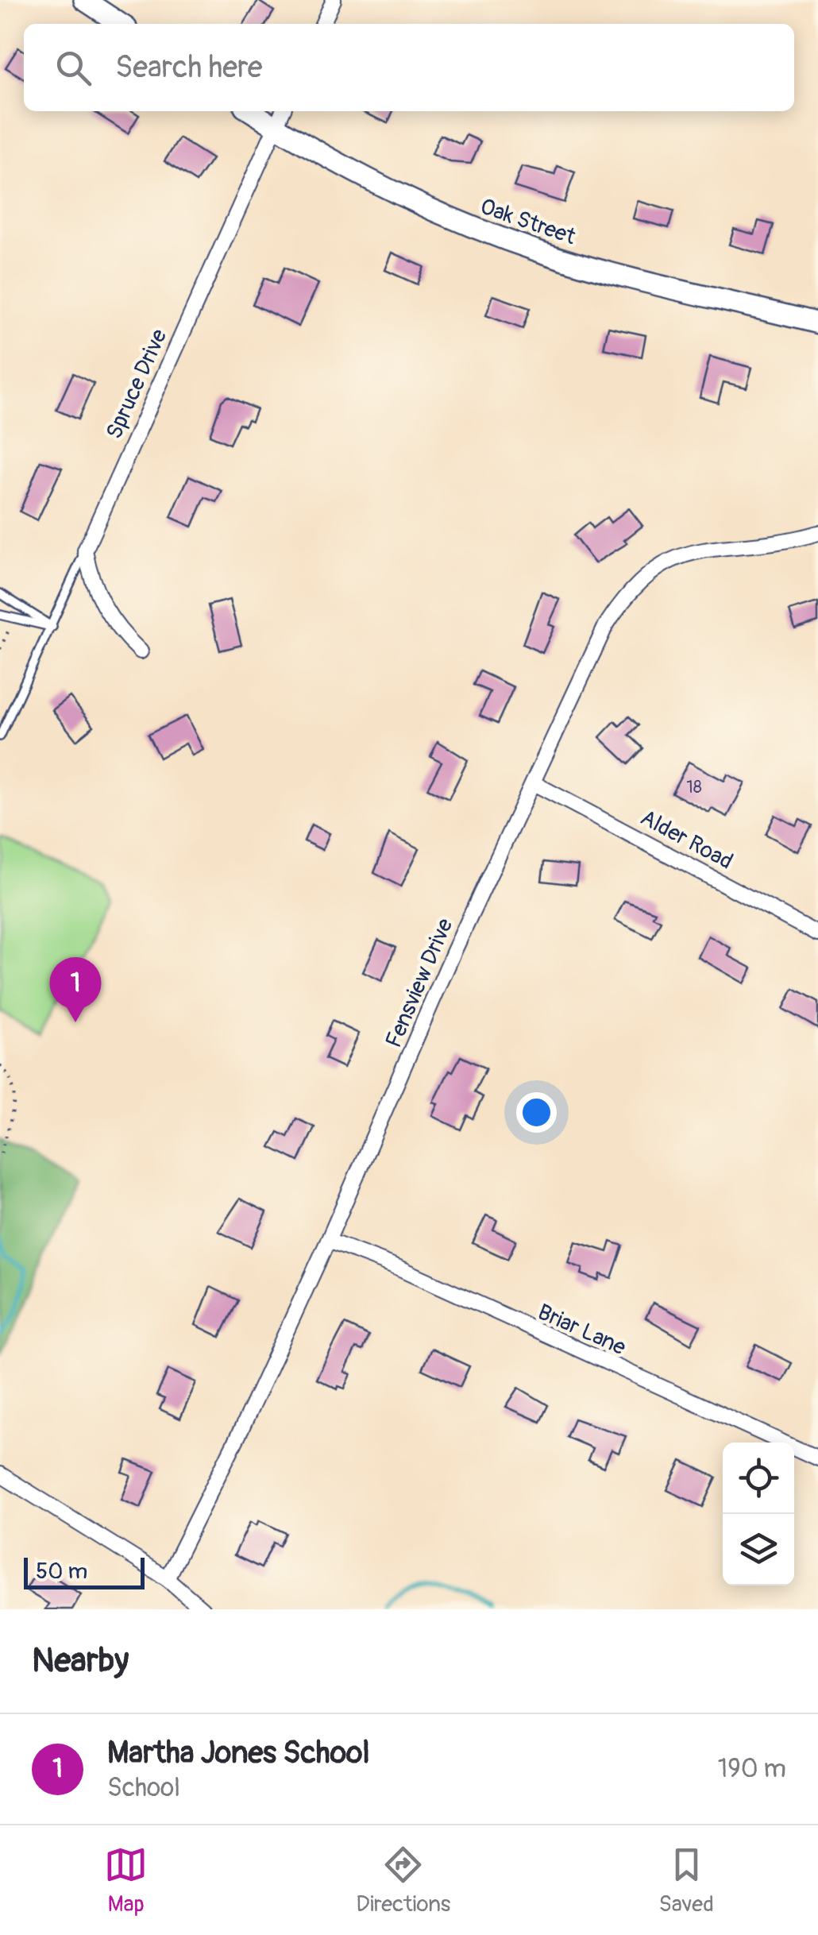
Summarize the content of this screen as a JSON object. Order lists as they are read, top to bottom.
{
  "streets": {
    "street": [
      "Oak Street",
      "Spruce Drive",
      "Alder Road",
      "Fensview Drive",
      "Briar Lane"
    ]
  },
  "crossings": [
    ["Oak Street", "Spruce Drive"],
    ["Alder Road", "Fensview Drive"],
    ["Fensview Drive", "Briar Lane"]
  ],
  "house_numbers": ["18"],
  "scale_bar": "50 m",
  "page": {
    "search": "Search here",
    "pins": "1",
    "scale": "50 m",
    "heading": "Nearby",
    "list": [
      {
        "mark": "1",
        "name": "Martha Jones School",
        "note": "School",
        "value": "190 m"
      }
    ],
    "nav": ["Map", "Directions", "Saved"]
  }
}
